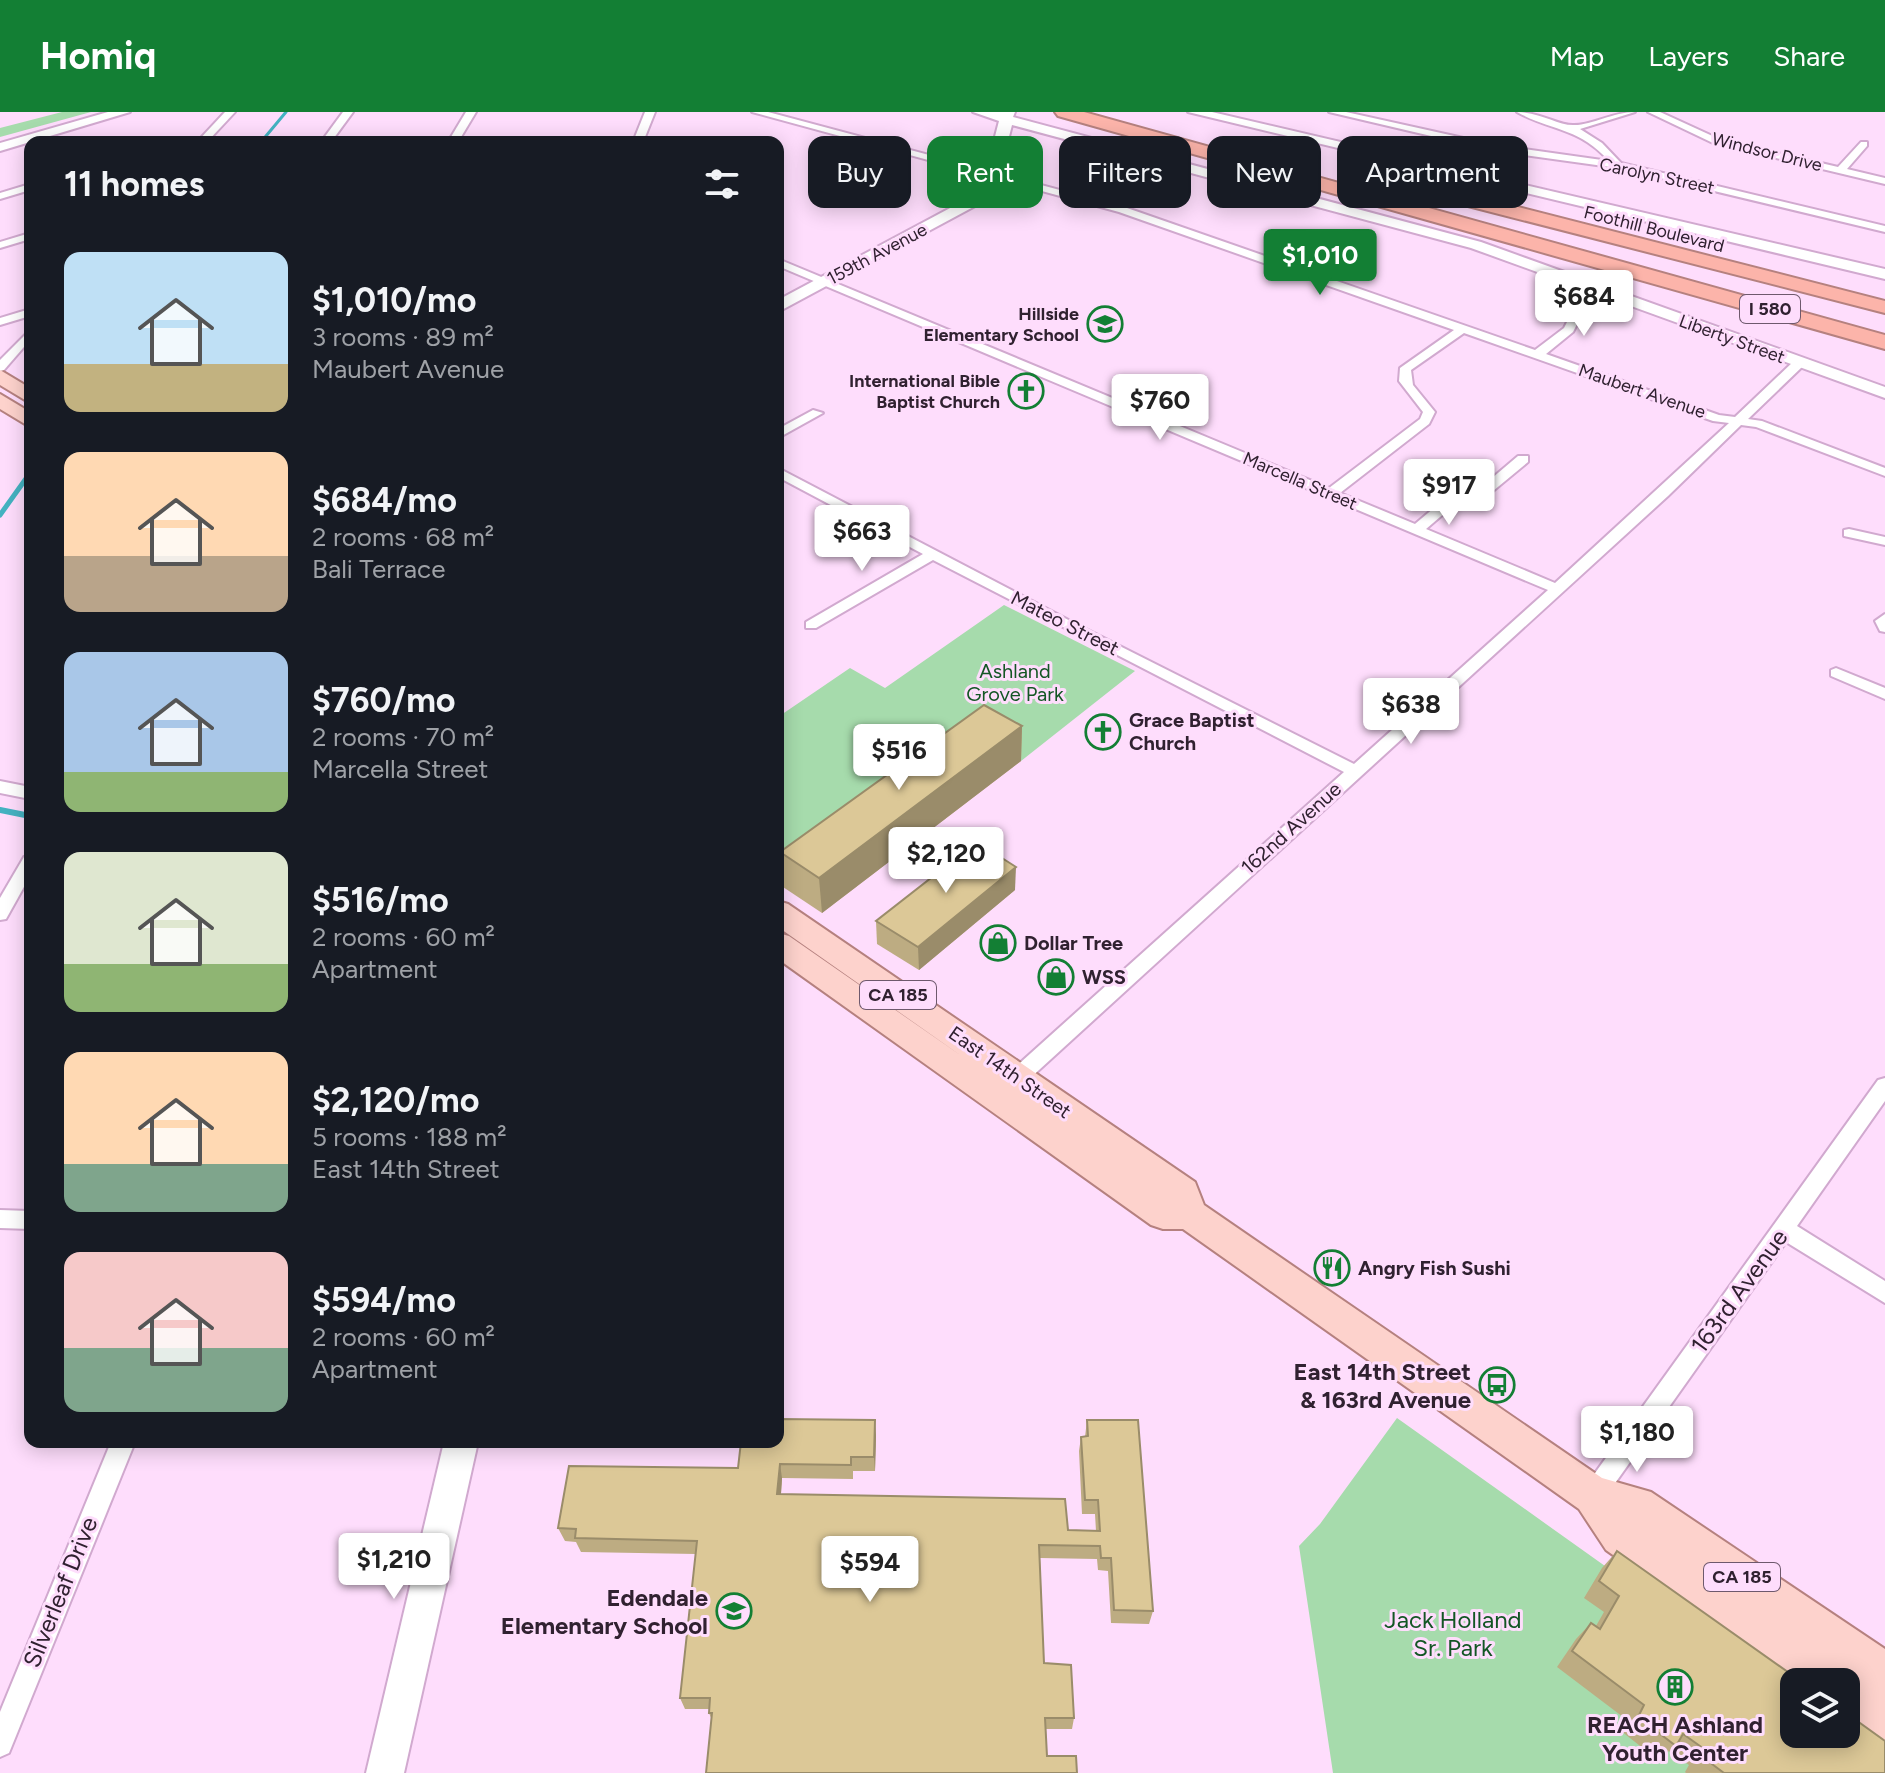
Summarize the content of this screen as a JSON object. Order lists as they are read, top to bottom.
{
  "streets": {
    "highway": ["I 580"],
    "main road": ["CA 185", "East 14th Street"],
    "street": [
      "Windsor Drive",
      "Carolyn Street",
      "Foothill Boulevard",
      "159th Avenue",
      "Liberty Street",
      "Maubert Avenue",
      "Marcella Street",
      "Mateo Street",
      "162nd Avenue",
      "163rd Avenue",
      "Silverleaf Drive"
    ]
  },
  "crossings": [
    ["159th Avenue", "Liberty Street"],
    ["159th Avenue", "Marcella Street"],
    ["Liberty Street", "162nd Avenue"],
    ["Maubert Avenue", "162nd Avenue"],
    ["Marcella Street", "162nd Avenue"],
    ["Mateo Street", "162nd Avenue"],
    ["162nd Avenue", "East 14th Street"],
    ["East 14th Street", "163rd Avenue"]
  ],
  "parks": ["Ashland Grove Park", "Jack Holland Sr. Park"],
  "places": {
    "school or university": ["Hillside Elementary School", "Edendale Elementary School"],
    "church": ["International Bible Baptist Church", "Grace Baptist Church"],
    "shop": ["Dollar Tree", "WSS"],
    "restaurant": ["Angry Fish Sushi"],
    "bus stop": ["East 14th Street & 163rd Avenue"],
    "building": ["REACH Ashland Youth Center"]
  },
  "page": {
    "header": "Homiq",
    "nav": ["Map", "Layers", "Share"],
    "chip": [
      "Buy",
      "Rent",
      "Filters",
      "New",
      "Apartment"
    ],
    "heading": "11 homes",
    "price": [
      "$1,010",
      "$684",
      "$760",
      "$917",
      "$663",
      "$638",
      "$516",
      "$2,120",
      "$1,180",
      "$1,210",
      "$594"
    ],
    "list": [
      {
        "name": "$1,010/mo",
        "note": "3 rooms · 89 m² · Maubert Avenue"
      },
      {
        "name": "$684/mo",
        "note": "2 rooms · 68 m² · Bali Terrace"
      },
      {
        "name": "$760/mo",
        "note": "2 rooms · 70 m² · Marcella Street"
      },
      {
        "name": "$516/mo",
        "note": "2 rooms · 60 m² · Apartment"
      },
      {
        "name": "$2,120/mo",
        "note": "5 rooms · 188 m² · East 14th Street"
      },
      {
        "name": "$594/mo",
        "note": "2 rooms · 60 m² · Apartment"
      }
    ]
  }
}
